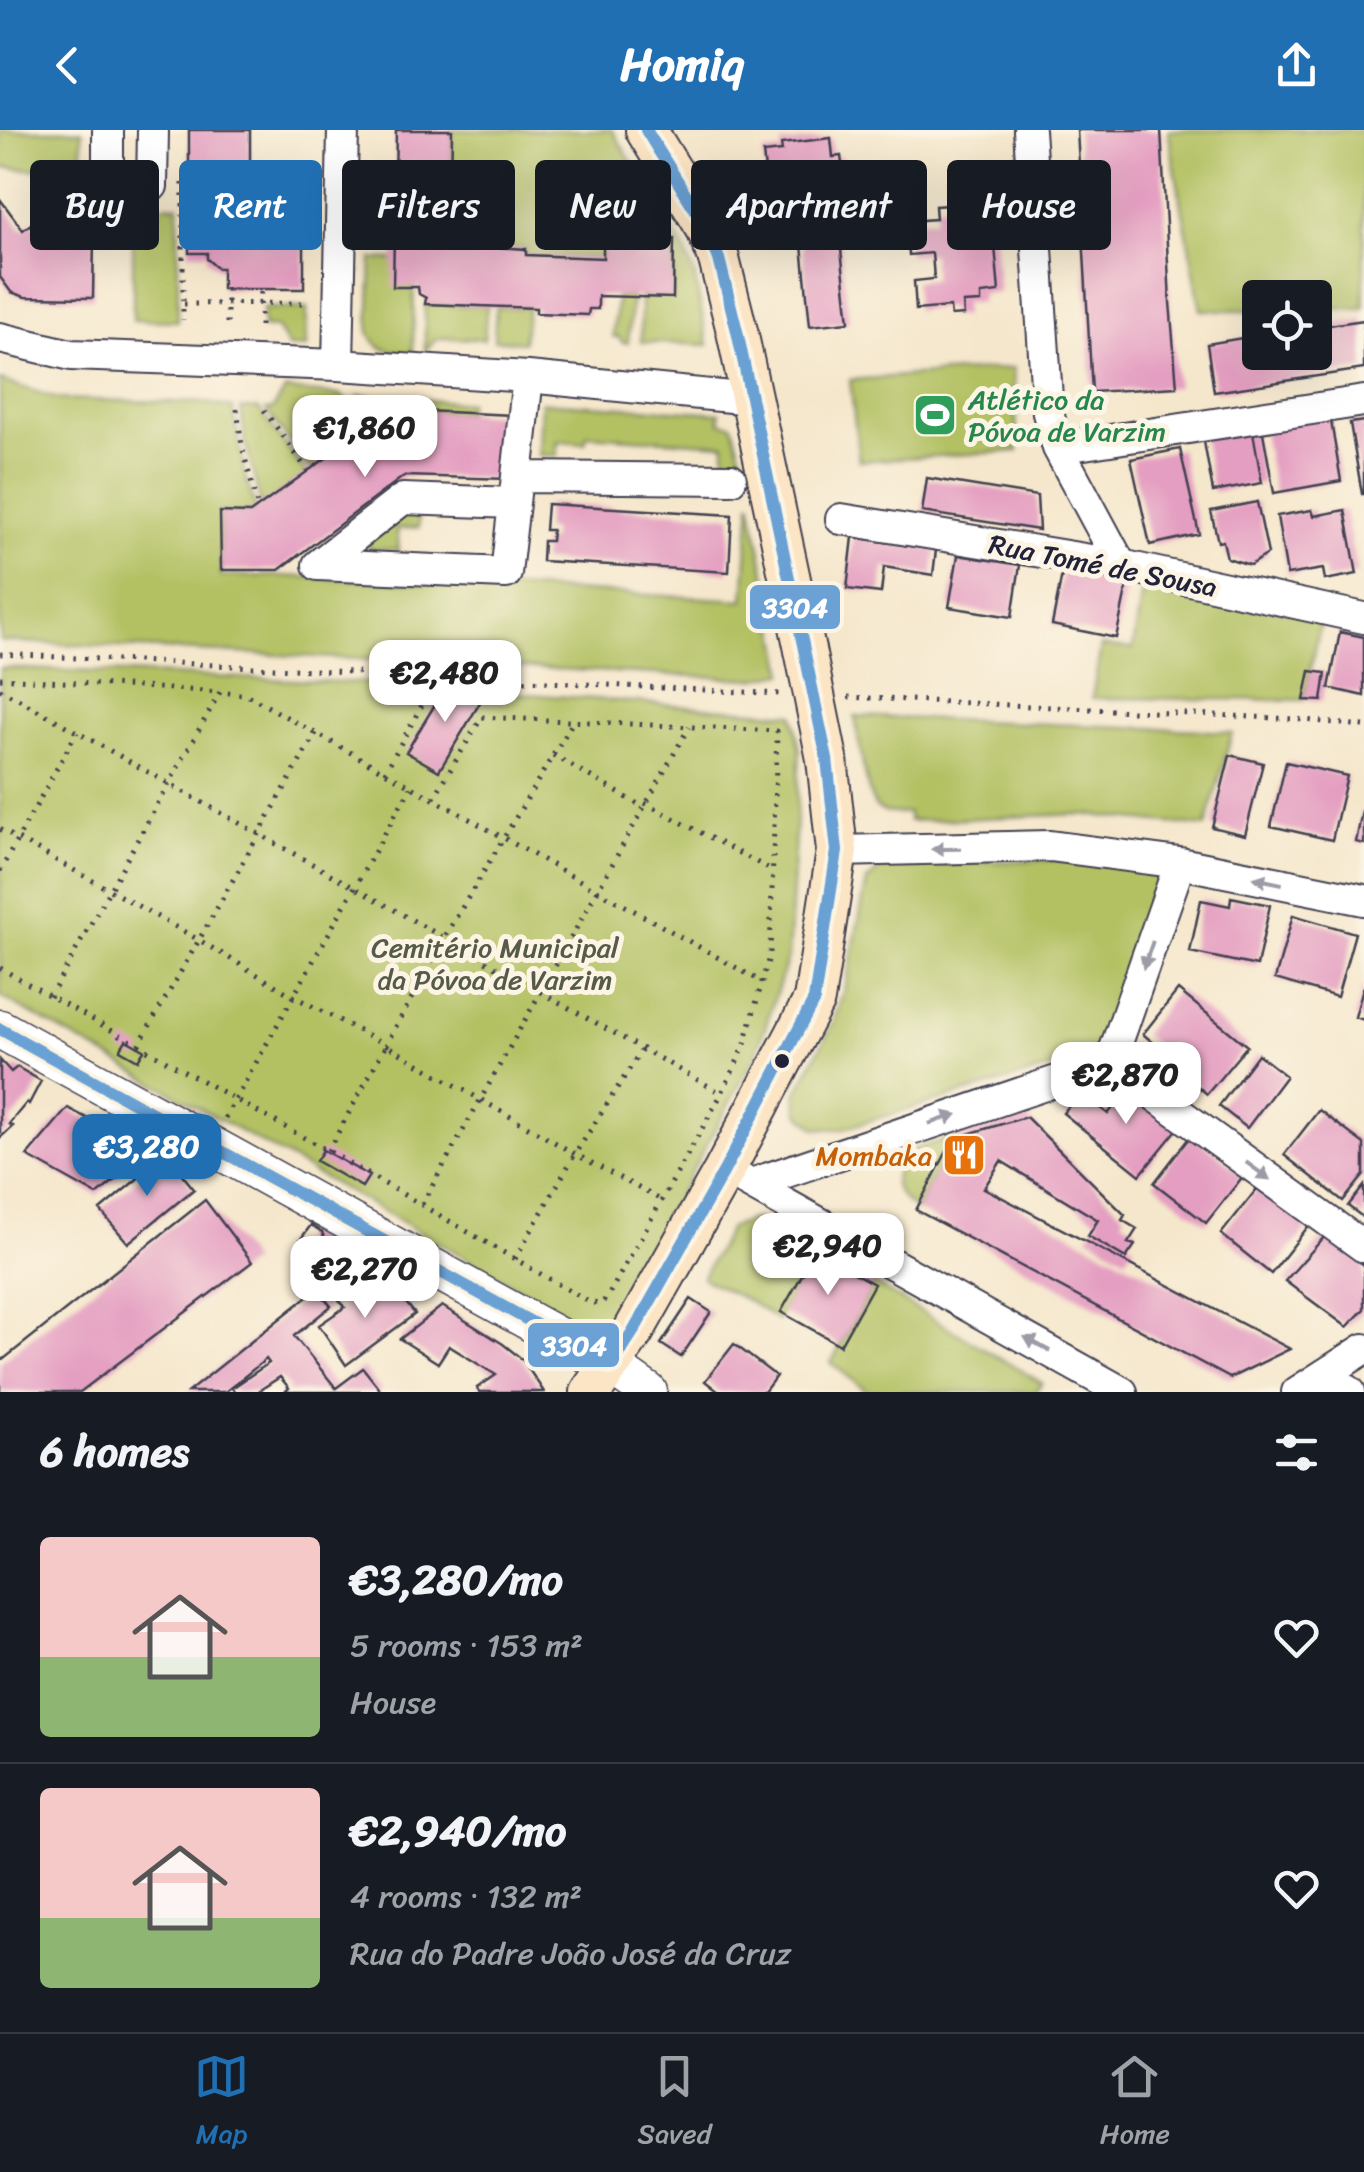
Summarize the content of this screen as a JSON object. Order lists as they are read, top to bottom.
{
  "streets": {
    "street": ["Rua Tomé de Sousa"]
  },
  "parks": ["Cemitério Municipal da Póvoa de Varzim"],
  "places": {
    "sports": ["Atlético da Póvoa de Varzim"],
    "restaurant": ["Mombaka"]
  },
  "lines": ["transit line 3304"],
  "page": {
    "header": "Homiq",
    "chip": [
      "Buy",
      "Rent",
      "Filters",
      "New",
      "Apartment",
      "House"
    ],
    "price": [
      "€1,860",
      "€2,480",
      "€2,870",
      "€3,280",
      "€2,940",
      "€2,270"
    ],
    "heading": "6 homes",
    "list": [
      {
        "name": "€3,280/mo",
        "note": "5 rooms · 153 m² · House"
      },
      {
        "name": "€2,940/mo",
        "note": "4 rooms · 132 m² · Rua do Padre João José da Cruz"
      }
    ],
    "tabs": ["Map", "Saved", "Home"]
  }
}
